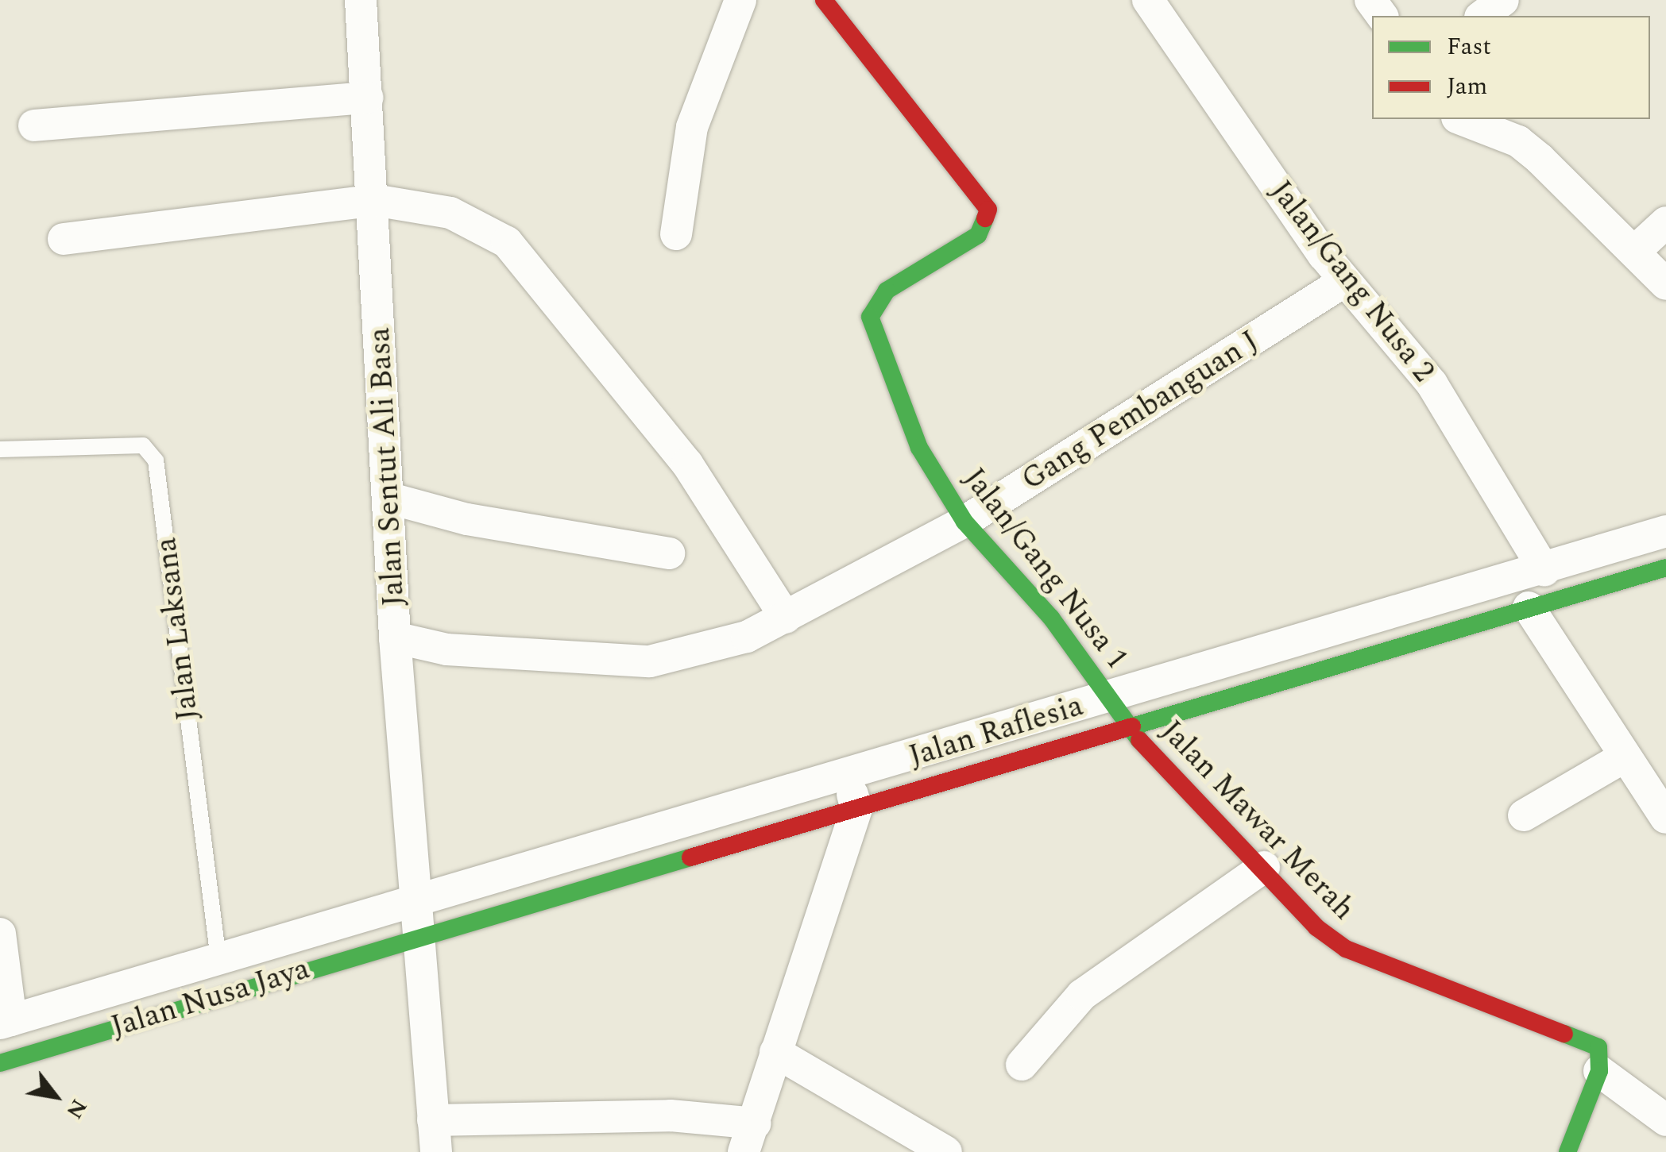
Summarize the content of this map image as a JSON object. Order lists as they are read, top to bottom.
{
  "streets": {
    "street": [
      "Jalan/Gang Nusa 2",
      "Gang Pembanguan J",
      "Jalan Sentut Ali Basa",
      "Jalan/Gang Nusa 1",
      "Jalan Raflesia",
      "Jalan Mawar Merah",
      "Jalan Nusa Jaya"
    ],
    "lane": ["Jalan Laksana"]
  },
  "crossings": [
    ["Jalan/Gang Nusa 2", "Gang Pembanguan J"],
    ["Jalan/Gang Nusa 2", "Jalan Raflesia"],
    ["Gang Pembanguan J", "Jalan Sentut Ali Basa"],
    ["Gang Pembanguan J", "Jalan/Gang Nusa 1"],
    ["Jalan Sentut Ali Basa", "Jalan Raflesia"],
    ["Jalan Sentut Ali Basa", "Jalan Nusa Jaya"],
    ["Jalan/Gang Nusa 1", "Jalan Raflesia"],
    ["Jalan/Gang Nusa 1", "Jalan Mawar Merah"],
    ["Jalan Laksana", "Jalan Nusa Jaya"],
    ["Jalan Raflesia", "Jalan Mawar Merah"],
    ["Jalan Raflesia", "Jalan Nusa Jaya"]
  ],
  "legend": ["Fast", "Jam"],
  "north": "bottom right"
}
